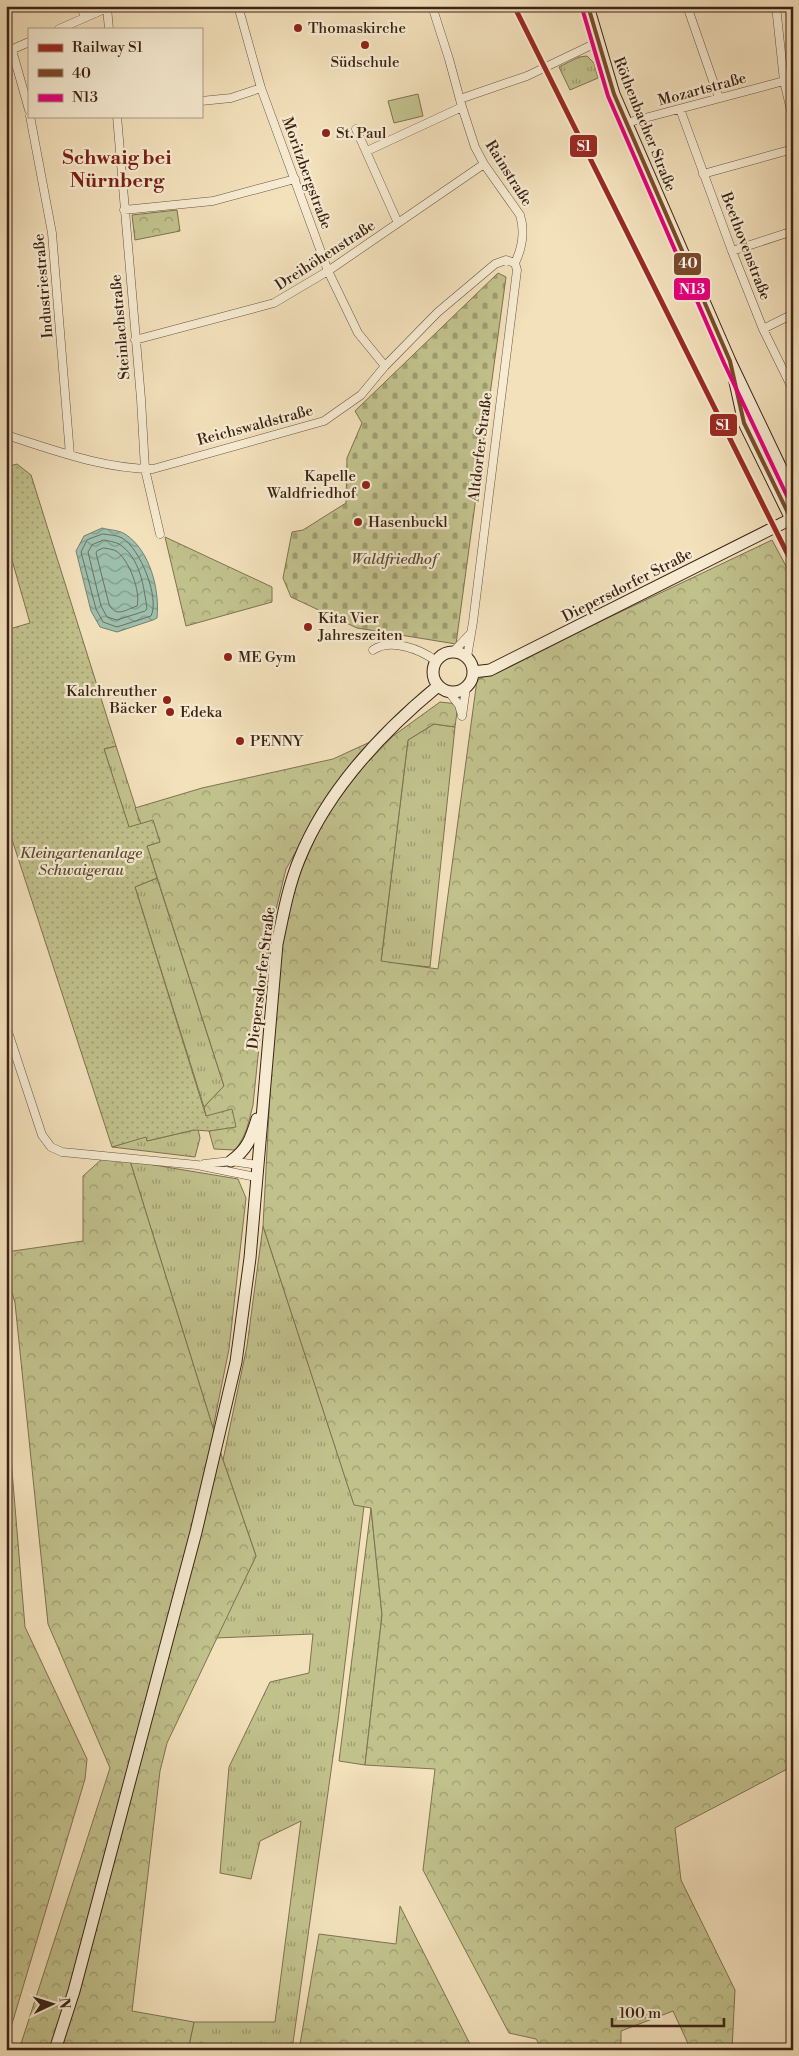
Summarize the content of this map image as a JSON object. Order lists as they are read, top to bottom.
{
  "streets": {
    "street": [
      "Mozartstraße",
      "Röthenbacher Straße",
      "Moritzbergstraße",
      "Rainstraße",
      "Beethovenstraße",
      "Dreihöhenstraße",
      "Industriestraße",
      "Steinlachstraße",
      "Reichswaldstraße",
      "Altdorfer Straße",
      "Diepersdorfer Straße"
    ]
  },
  "crossings": [
    ["Mozartstraße", "Röthenbacher Straße"],
    ["Mozartstraße", "Beethovenstraße"],
    ["Moritzbergstraße", "Dreihöhenstraße"],
    ["Moritzbergstraße", "Reichswaldstraße"],
    ["Rainstraße", "Dreihöhenstraße"],
    ["Rainstraße", "Reichswaldstraße"],
    ["Rainstraße", "Altdorfer Straße"],
    ["Dreihöhenstraße", "Steinlachstraße"],
    ["Industriestraße", "Reichswaldstraße"],
    ["Steinlachstraße", "Reichswaldstraße"],
    ["Reichswaldstraße", "Altdorfer Straße"],
    ["Altdorfer Straße", "Diepersdorfer Straße"]
  ],
  "districts": ["Schwaig bei Nürnberg"],
  "parks": ["Waldfriedhof", "Kleingartenanlage Schwaigerau"],
  "places": [
    "Thomaskirche",
    "Südschule",
    "St. Paul",
    "Kapelle Waldfriedhof",
    "Hasenbuckl",
    "Kita Vier Jahreszeiten",
    "ME Gym",
    "Kalchreuther Bäcker",
    "Edeka",
    "PENNY"
  ],
  "lines": ["rail line S1", "transit line 40", "transit line N13"],
  "legend": ["Railway S1", "40", "N13"],
  "scale_bar": "100 m",
  "north": "right"
}
